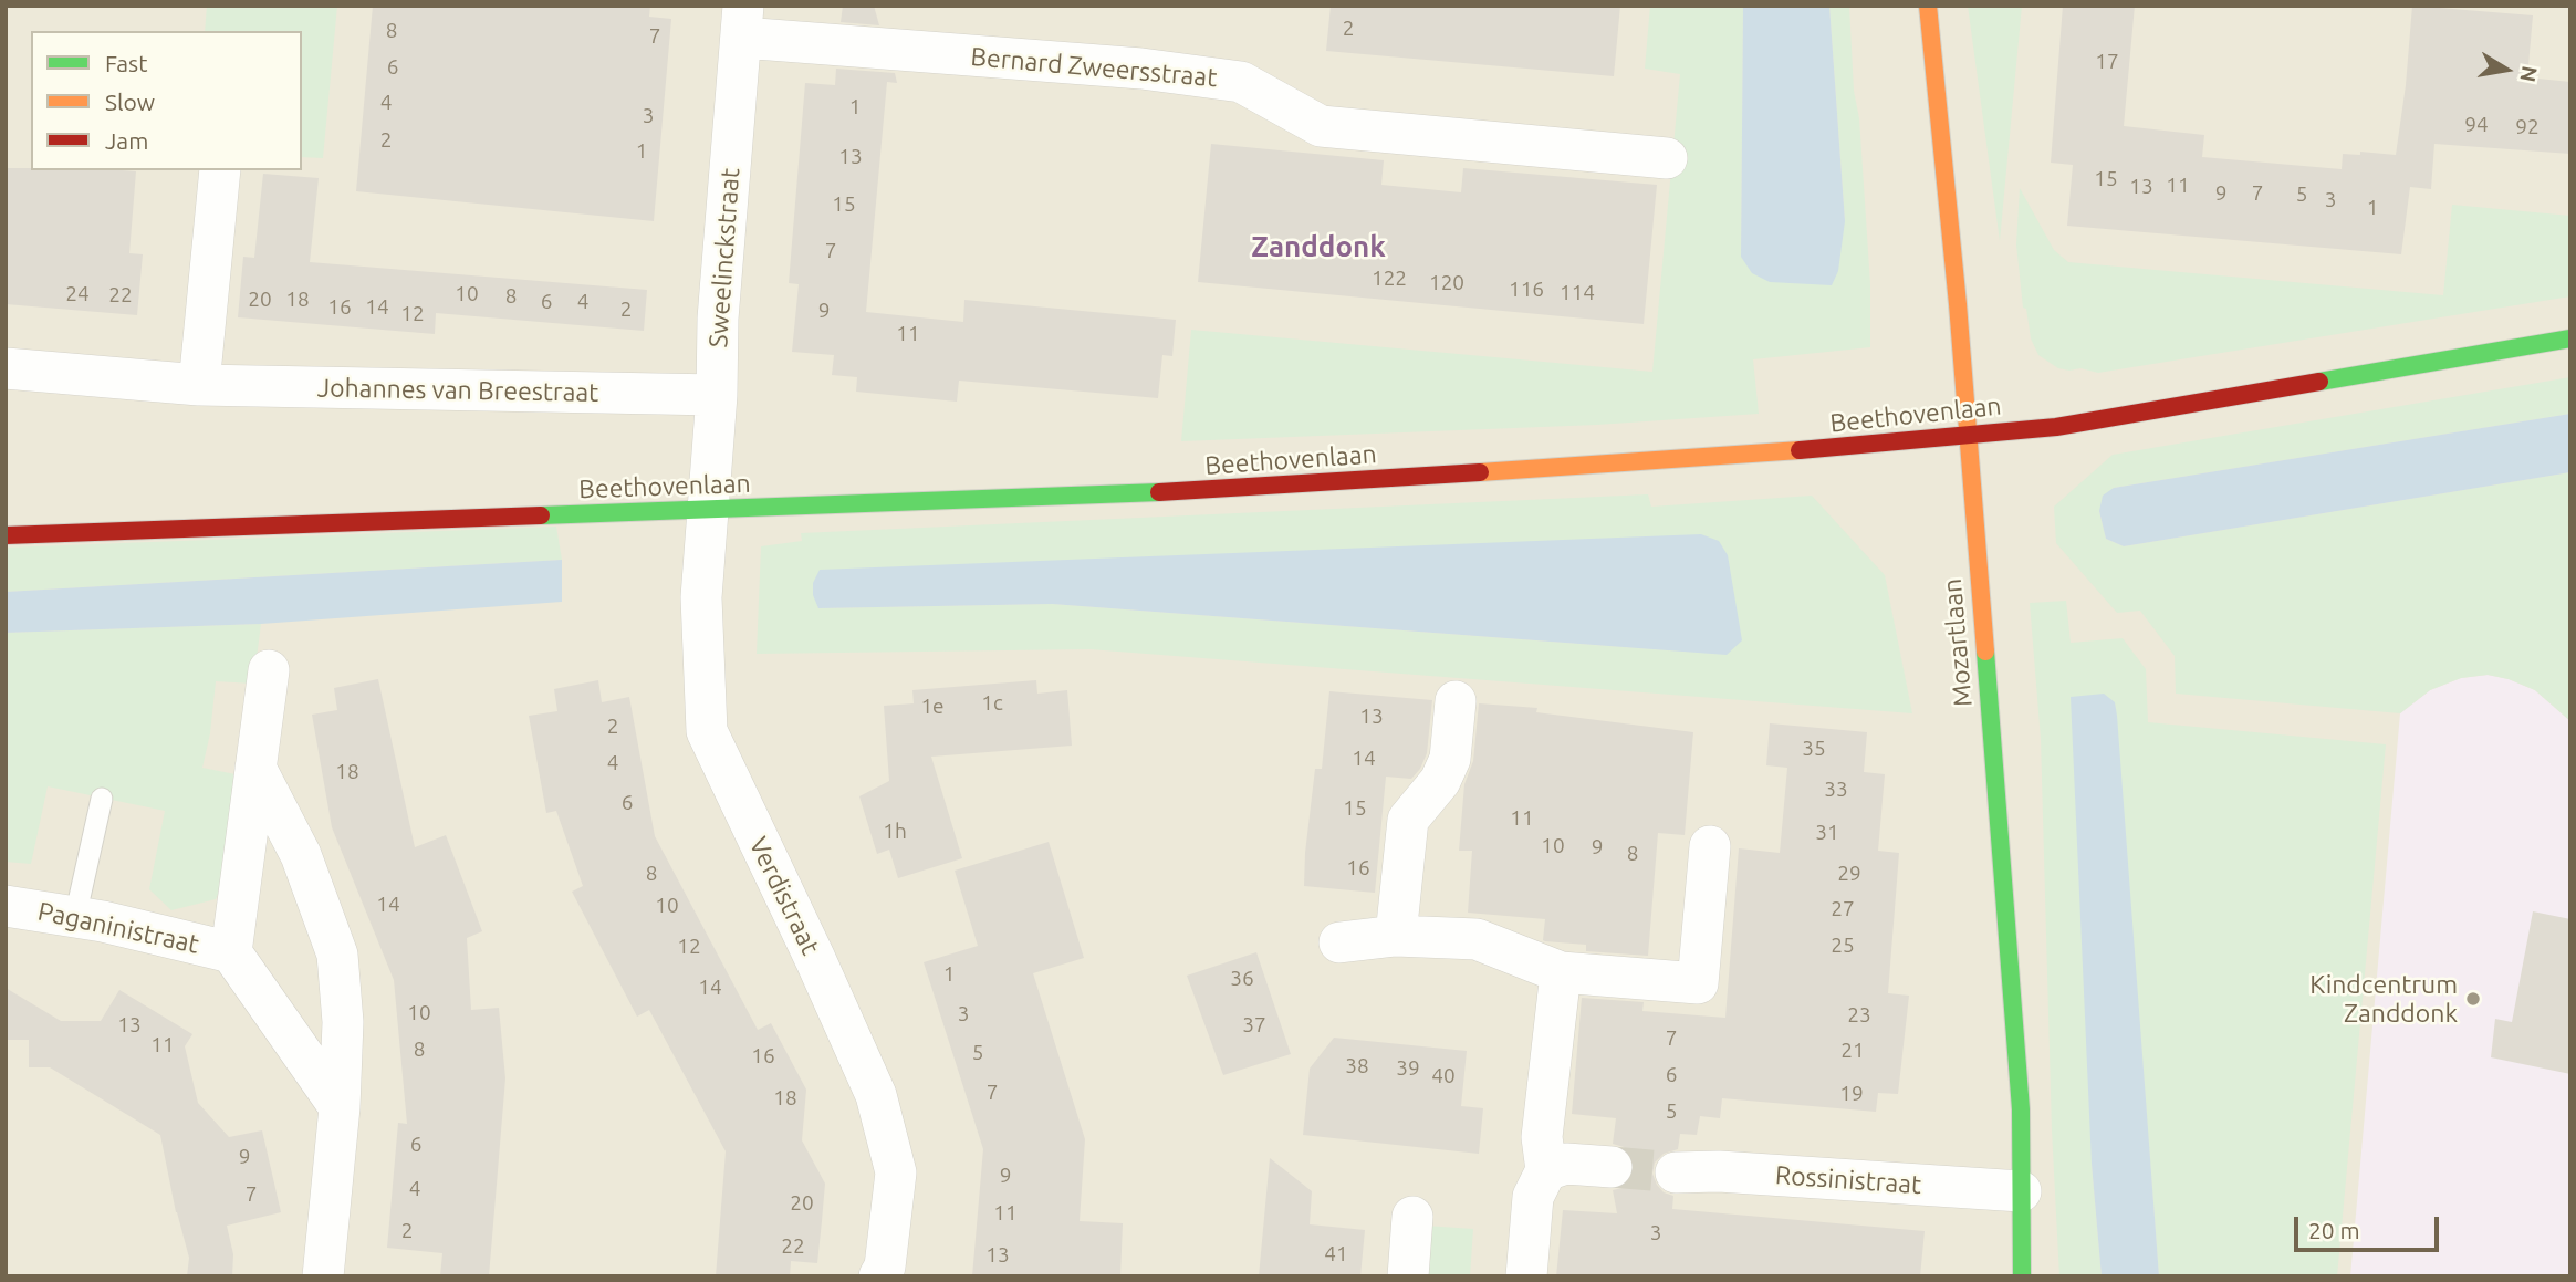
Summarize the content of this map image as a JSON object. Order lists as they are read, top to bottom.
{
  "streets": {
    "street": [
      "Bernard Zweersstraat",
      "Sweelinckstraat",
      "Johannes van Breestraat",
      "Beethovenlaan",
      "Mozartlaan",
      "Verdistraat",
      "Paganinistraat",
      "Rossinistraat"
    ]
  },
  "crossings": [
    ["Bernard Zweersstraat", "Sweelinckstraat"],
    ["Sweelinckstraat", "Johannes van Breestraat"],
    ["Sweelinckstraat", "Beethovenlaan"],
    ["Sweelinckstraat", "Verdistraat"],
    ["Beethovenlaan", "Mozartlaan"],
    ["Beethovenlaan", "Verdistraat"],
    ["Mozartlaan", "Rossinistraat"]
  ],
  "districts": ["Zanddonk"],
  "places": ["Kindcentrum Zanddonk"],
  "house_numbers": [
    "2",
    "8",
    "7",
    "17",
    "6",
    "4",
    "1",
    "3",
    "94",
    "92",
    "2",
    "1",
    "13",
    "15",
    "11",
    "13",
    "9",
    "7",
    "5",
    "3",
    "15",
    "1",
    "7",
    "122",
    "120",
    "116",
    "114",
    "24",
    "10",
    "22",
    "8",
    "20",
    "18",
    "6",
    "4",
    "16",
    "14",
    "2",
    "9",
    "12",
    "11",
    "1c",
    "1e",
    "13",
    "2",
    "35",
    "14",
    "4",
    "18",
    "33",
    "6",
    "15",
    "11",
    "1h",
    "31",
    "10",
    "9",
    "8",
    "16",
    "8",
    "29",
    "14",
    "10",
    "27",
    "25",
    "12",
    "1",
    "36",
    "14",
    "10",
    "3",
    "23",
    "13",
    "37",
    "7",
    "11",
    "8",
    "21",
    "5",
    "16",
    "38",
    "39",
    "6",
    "40",
    "7",
    "19",
    "18",
    "5",
    "6",
    "9",
    "9",
    "4",
    "7",
    "20",
    "11",
    "2",
    "3",
    "22",
    "41",
    "13"
  ],
  "legend": ["Fast", "Slow", "Jam"],
  "scale_bar": "20 m",
  "north": "right"
}
